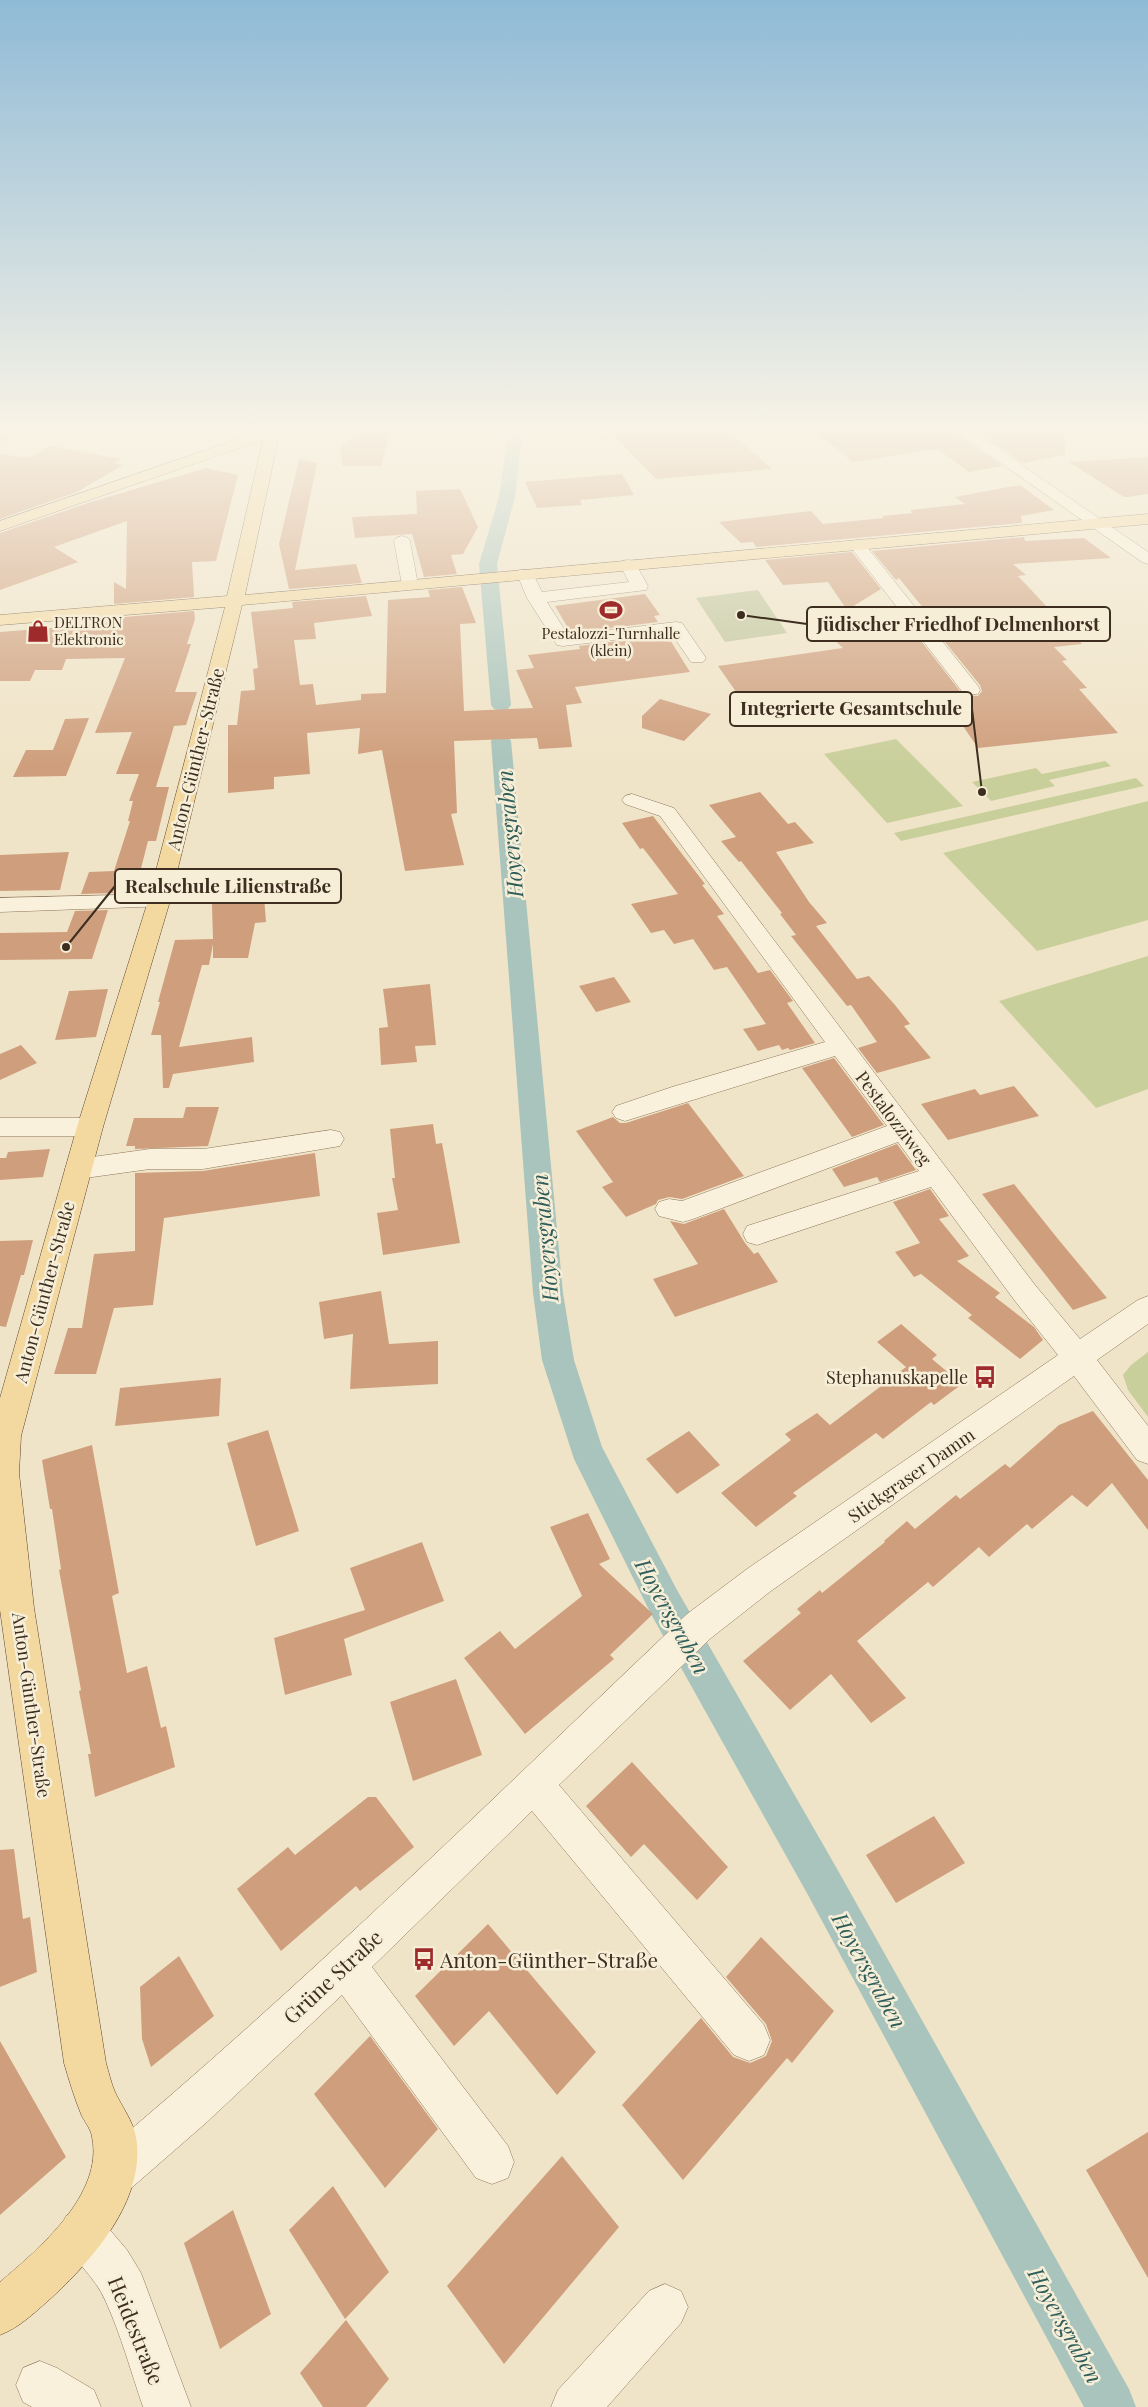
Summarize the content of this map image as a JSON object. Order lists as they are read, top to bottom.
{
  "streets": {
    "main road": ["Anton-Günther-Straße", "Grüne Straße"],
    "street": ["Pestalozziweg", "Stickgraser Damm", "Heidestraße"]
  },
  "crossings": [
    ["Anton-Günther-Straße", "Grüne Straße"],
    ["Pestalozziweg", "Stickgraser Damm"],
    ["Stickgraser Damm", "Grüne Straße"],
    ["Grüne Straße", "Heidestraße"]
  ],
  "water": ["Hoyersgraben"],
  "places": {
    "sports": ["Pestalozzi-Turnhalle (klein)"],
    "other": ["Jüdischer Friedhof Delmenhorst", "Integrierte Gesamtschule", "Realschule Lilienstraße"],
    "shop": ["DELTRON Elektronic"],
    "bus stop": ["Stephanuskapelle", "Anton-Günther-Straße"]
  }
}
